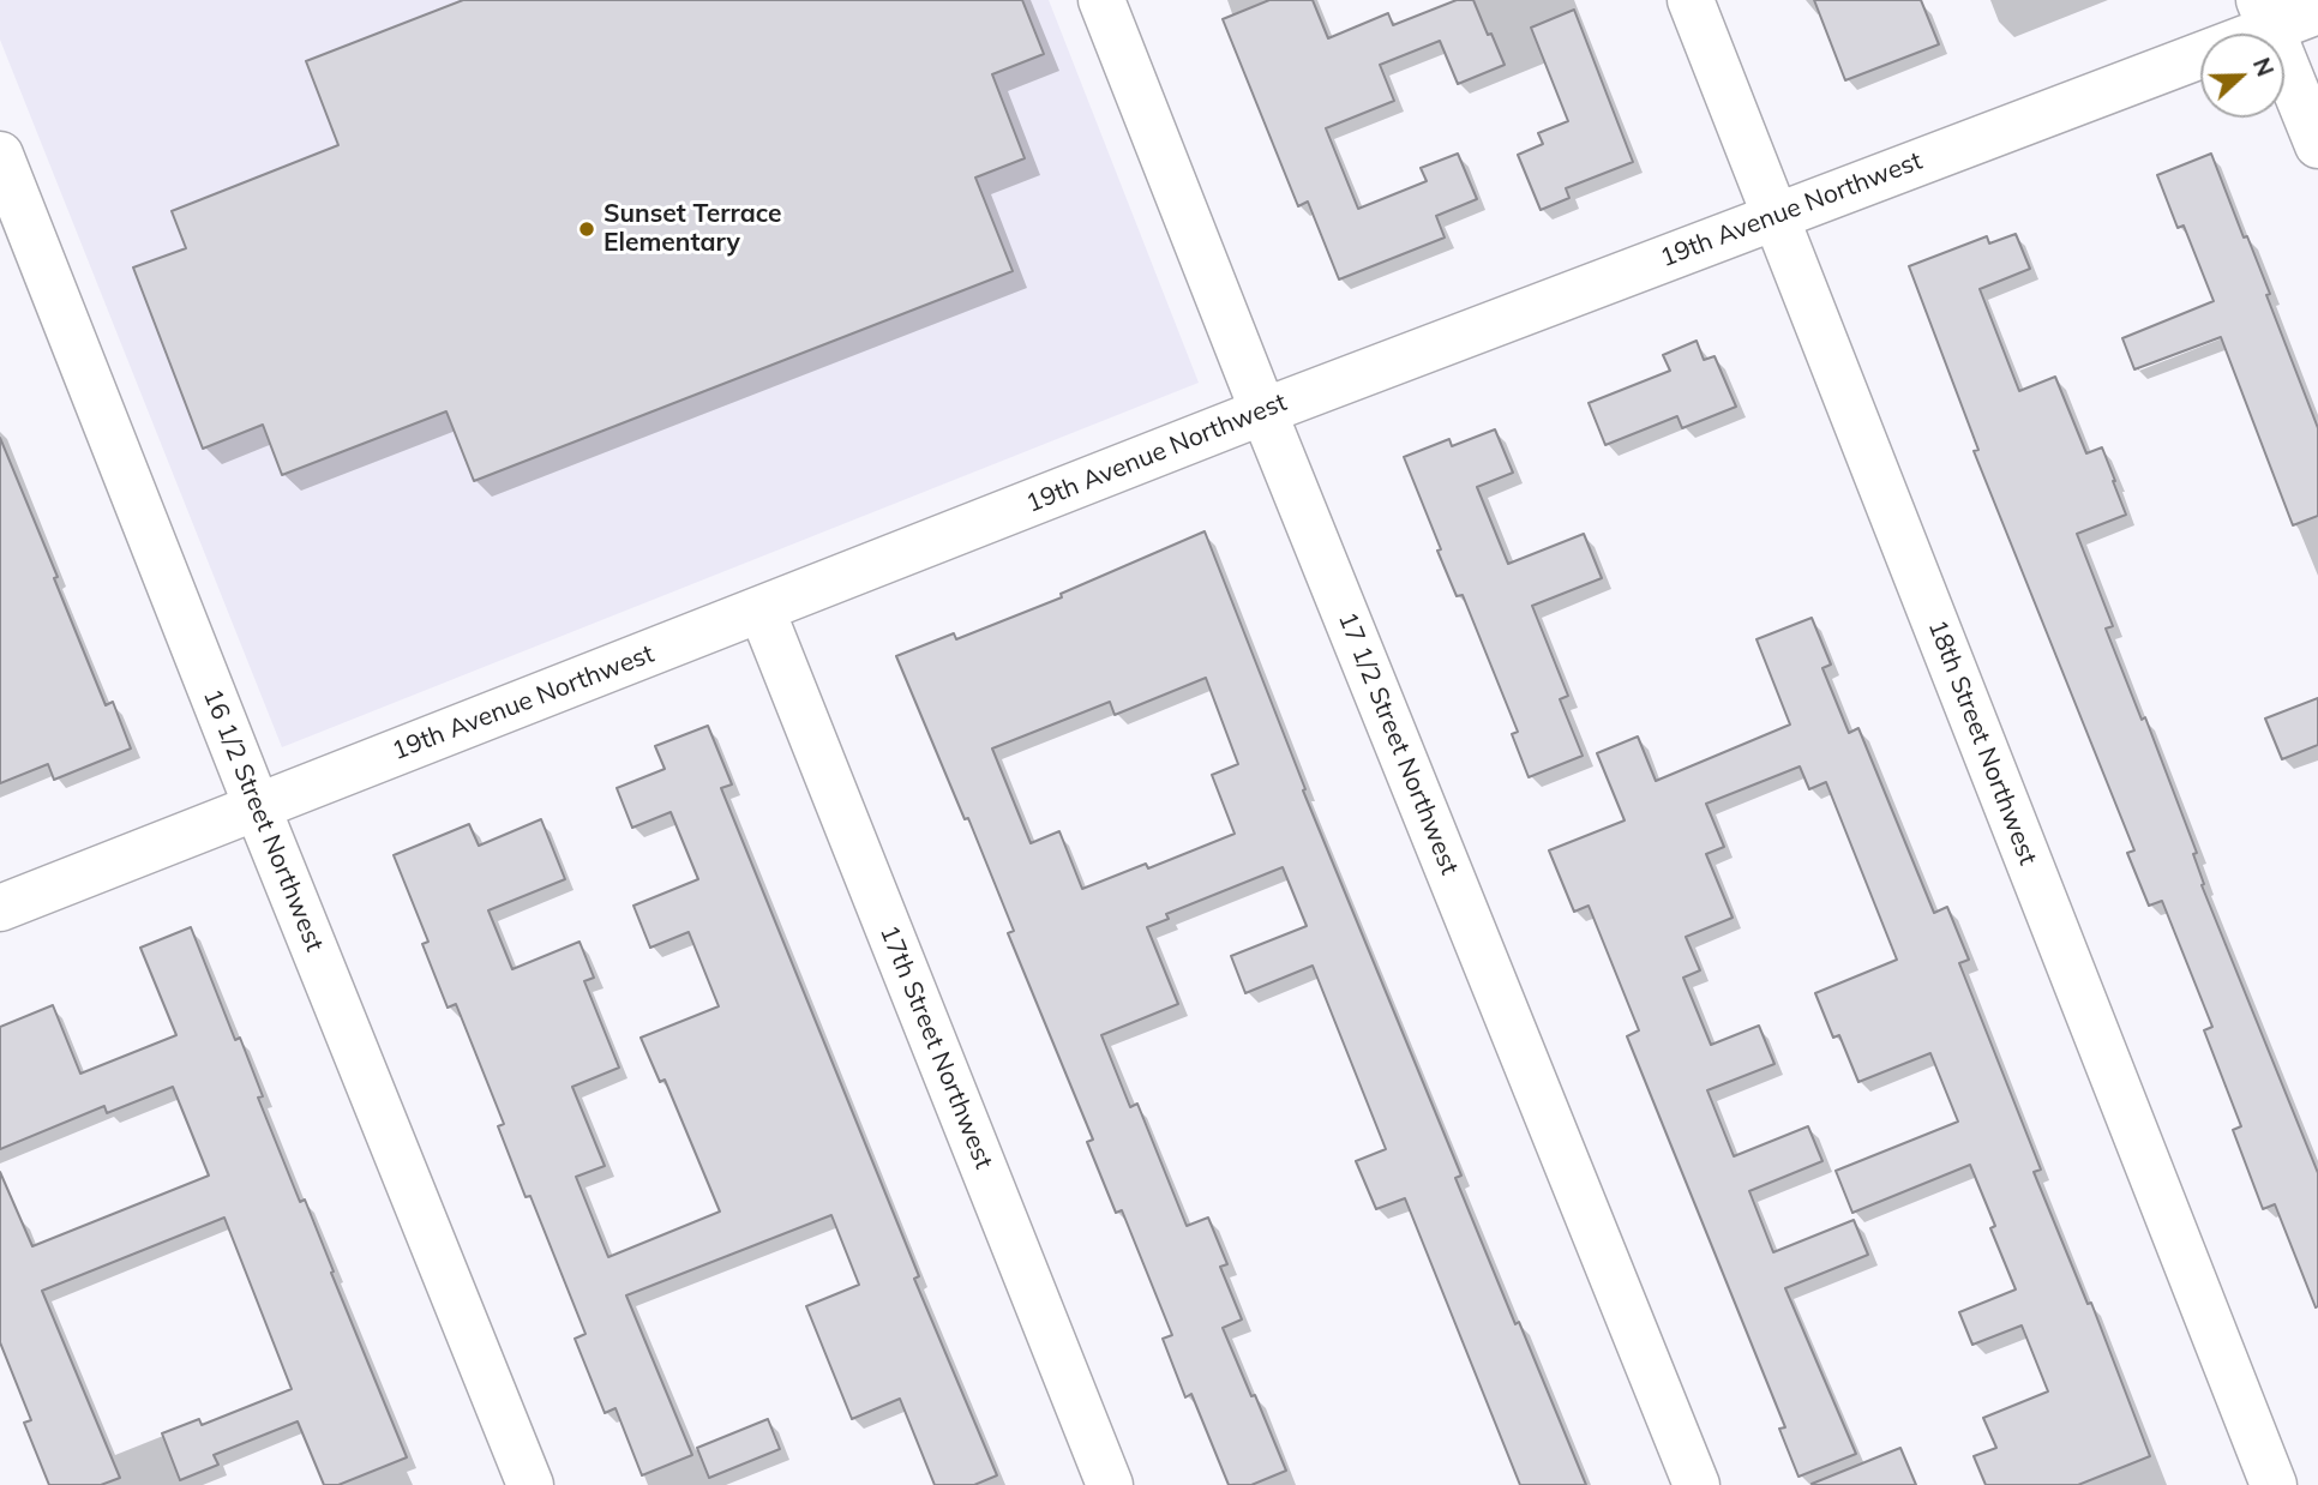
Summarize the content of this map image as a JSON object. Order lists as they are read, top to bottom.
{
  "streets": {
    "street": [
      "19th Avenue Northwest",
      "18th Street Northwest",
      "17 1/2 Street Northwest",
      "16 1/2 Street Northwest",
      "17th Street Northwest"
    ]
  },
  "crossings": [
    ["19th Avenue Northwest", "18th Street Northwest"],
    ["19th Avenue Northwest", "17 1/2 Street Northwest"],
    ["19th Avenue Northwest", "16 1/2 Street Northwest"],
    ["19th Avenue Northwest", "17th Street Northwest"]
  ],
  "places": ["Sunset Terrace Elementary"],
  "north": "right"
}
